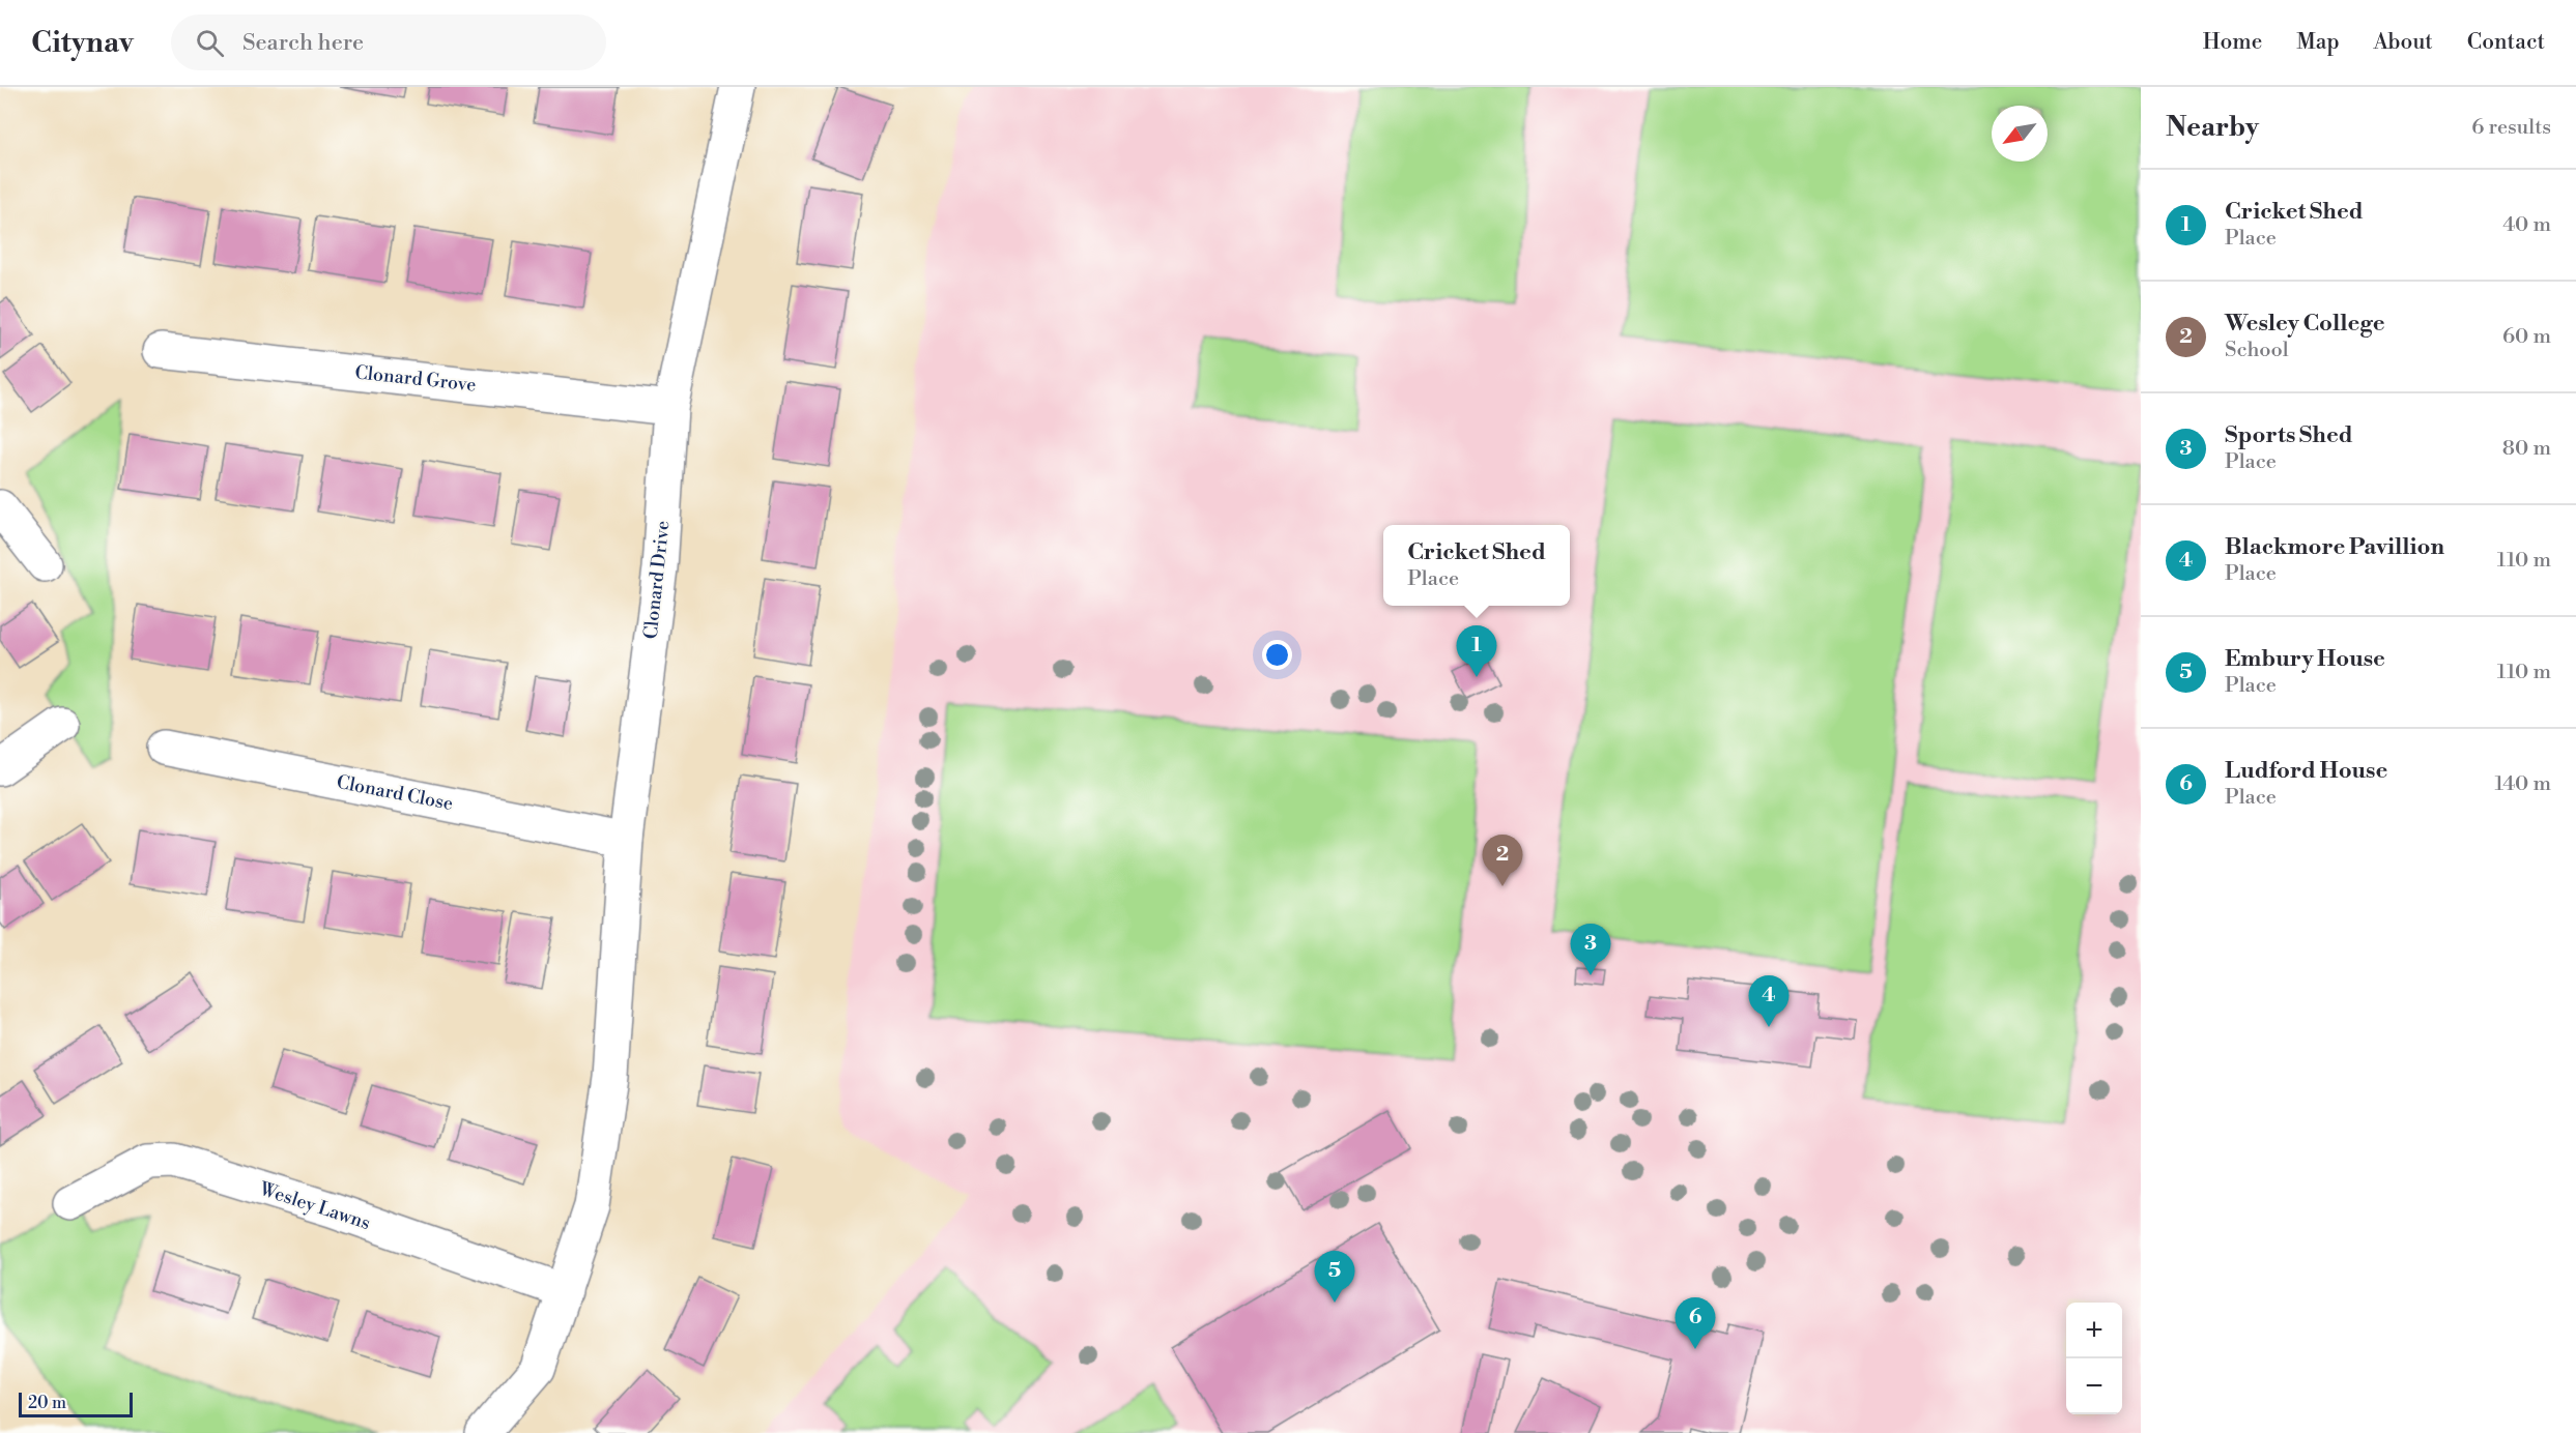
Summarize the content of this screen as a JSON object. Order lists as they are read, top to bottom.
{
  "streets": {
    "street": [
      "Clonard Grove",
      "Clonard Drive",
      "Clonard Close",
      "Wesley Lawns"
    ]
  },
  "crossings": [
    ["Clonard Grove", "Clonard Drive"],
    ["Clonard Drive", "Clonard Close"],
    ["Clonard Drive", "Wesley Lawns"]
  ],
  "scale_bar": "20 m",
  "north": "bottom left",
  "page": {
    "header": "Citynav",
    "search": "Search here",
    "nav": [
      "Home",
      "Map",
      "About",
      "Contact"
    ],
    "heading": ["Nearby", "6 results"],
    "list": [
      {
        "mark": "1",
        "name": "Cricket Shed",
        "note": "Place",
        "value": "40 m"
      },
      {
        "mark": "2",
        "name": "Wesley College",
        "note": "School",
        "value": "60 m"
      },
      {
        "mark": "3",
        "name": "Sports Shed",
        "note": "Place",
        "value": "80 m"
      },
      {
        "mark": "4",
        "name": "Blackmore Pavillion",
        "note": "Place",
        "value": "110 m"
      },
      {
        "mark": "5",
        "name": "Embury House",
        "note": "Place",
        "value": "110 m"
      },
      {
        "mark": "6",
        "name": "Ludford House",
        "note": "Place",
        "value": "140 m"
      }
    ],
    "popup": ["Cricket Shed", "Place"],
    "pins": [
      "1",
      "2",
      "3",
      "4",
      "5",
      "6"
    ],
    "map_buttons": ["+", "−"],
    "scale": "20 m"
  }
}
